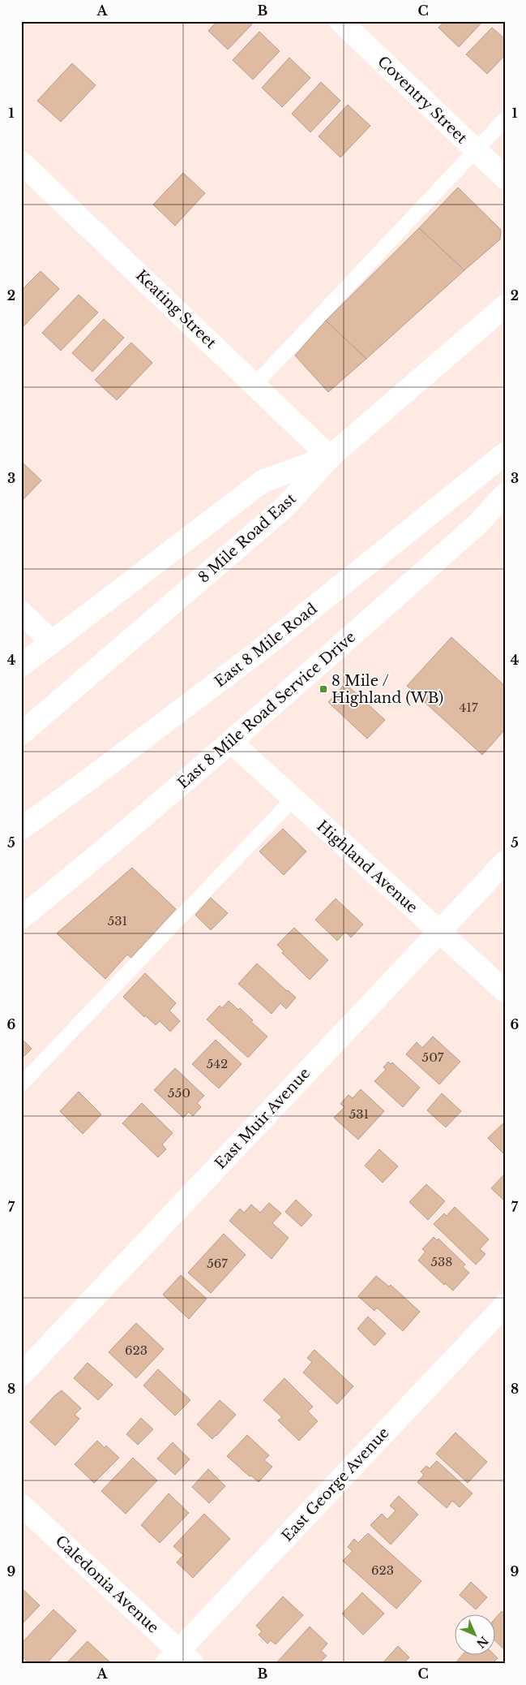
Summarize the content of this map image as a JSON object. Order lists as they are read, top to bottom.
{
  "streets": {
    "main road": [
      "Coventry Street",
      "Keating Street",
      "8 Mile Road East",
      "East 8 Mile Road",
      "East 8 Mile Road Service Drive",
      "Highland Avenue",
      "East Muir Avenue",
      "East George Avenue",
      "Caledonia Avenue"
    ]
  },
  "crossings": [
    ["Keating Street", "8 Mile Road East"],
    ["East 8 Mile Road Service Drive", "Highland Avenue"],
    ["Highland Avenue", "East Muir Avenue"],
    ["East George Avenue", "Caledonia Avenue"]
  ],
  "places": {
    "transit": ["8 Mile / Highland (WB)"]
  },
  "house_numbers": [
    "417",
    "531",
    "507",
    "542",
    "550",
    "531",
    "538",
    "567",
    "623",
    "623"
  ],
  "north": "bottom right",
  "grid": {
    "columns": ["A", "B", "C"],
    "rows": [
      "1",
      "2",
      "3",
      "4",
      "5",
      "6",
      "7",
      "8",
      "9"
    ]
  }
}
